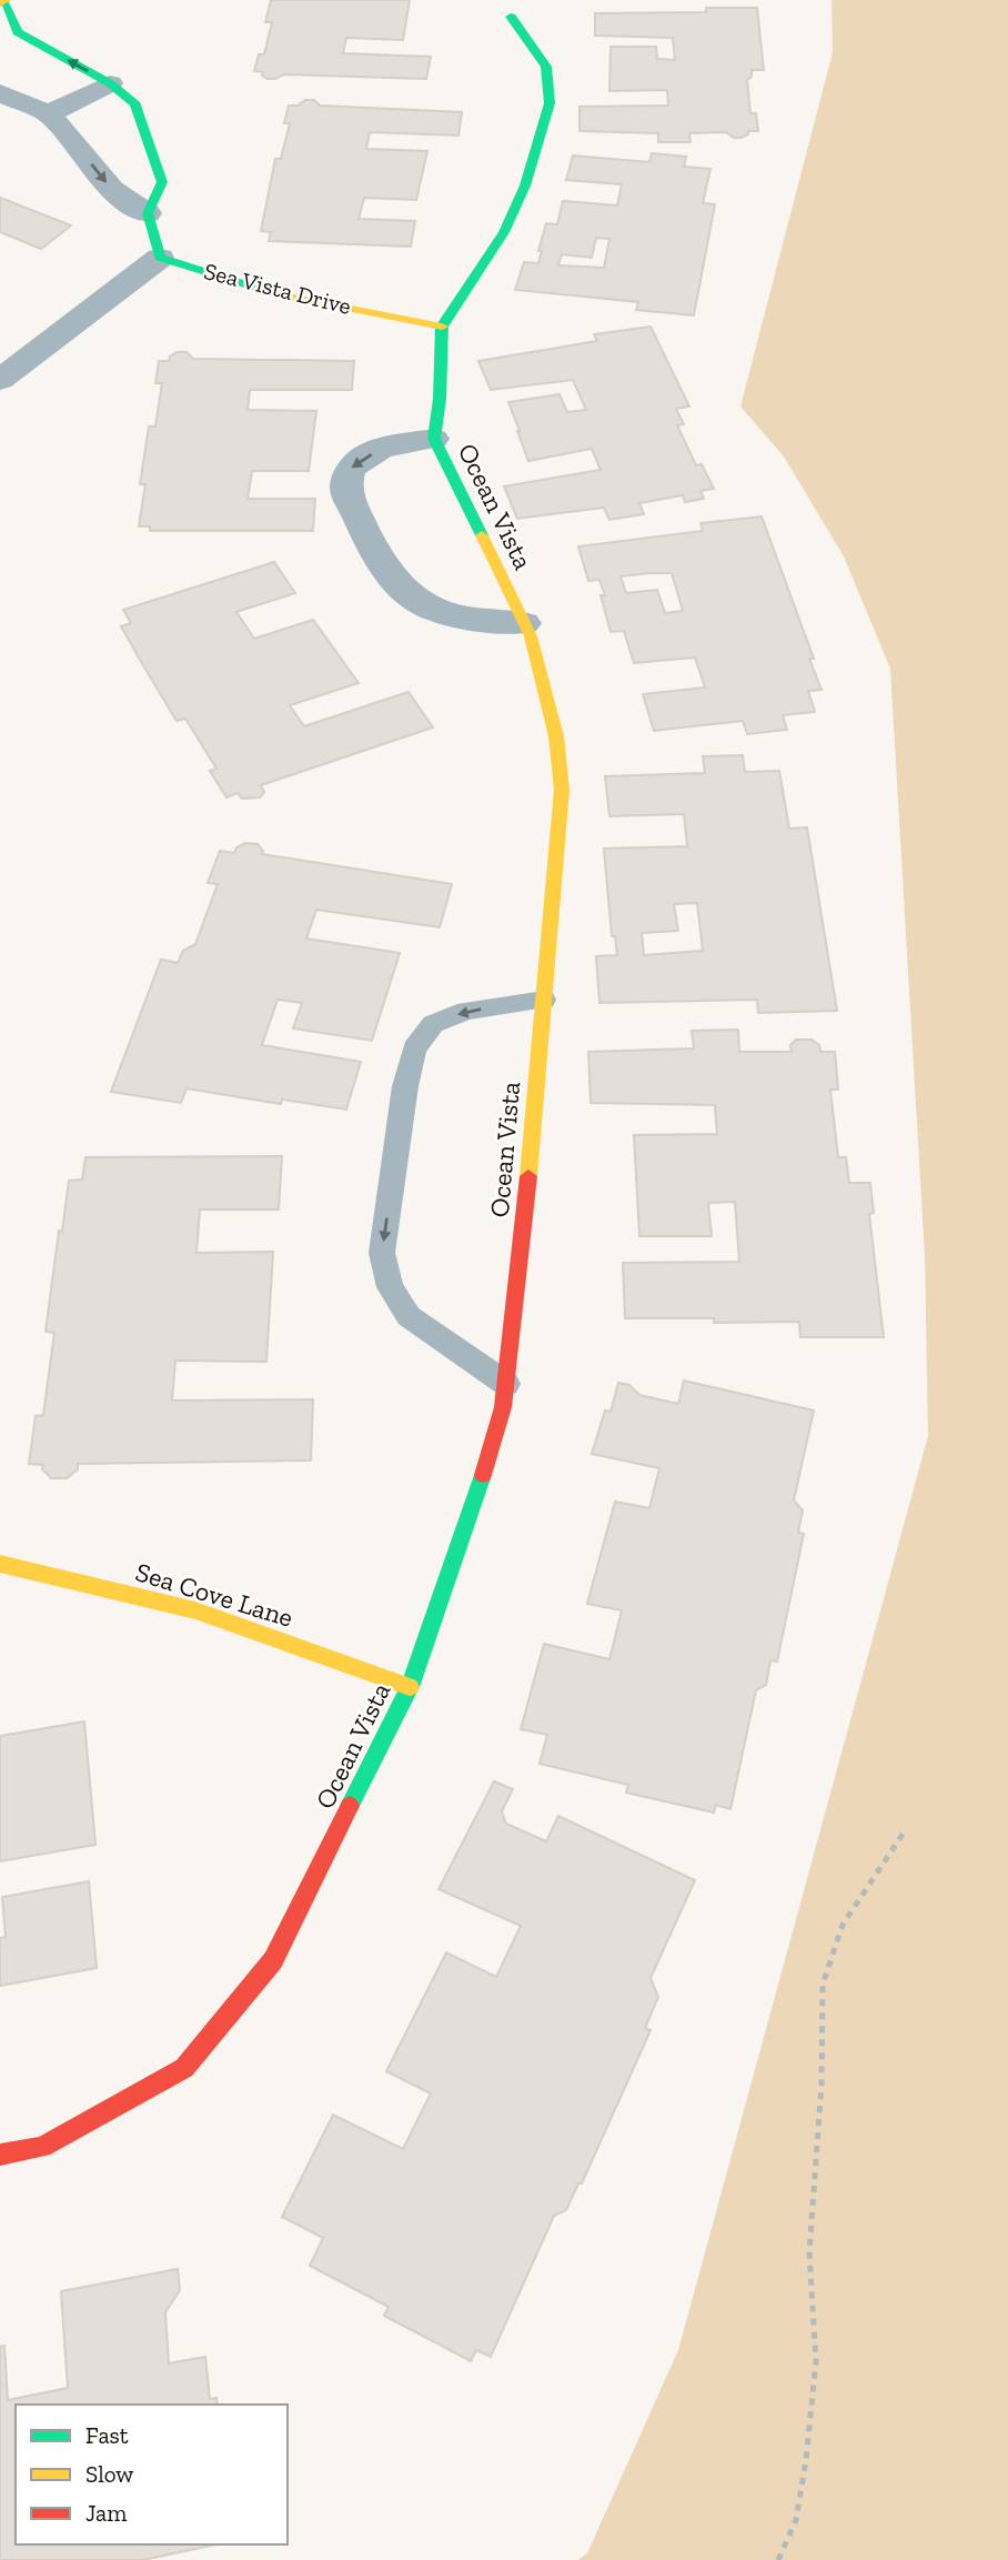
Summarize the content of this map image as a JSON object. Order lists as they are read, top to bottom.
{
  "streets": {
    "street": ["Sea Vista Drive", "Ocean Vista", "Sea Cove Lane"]
  },
  "crossings": [
    ["Sea Vista Drive", "Ocean Vista"],
    ["Ocean Vista", "Sea Cove Lane"]
  ],
  "legend": ["Fast", "Slow", "Jam"]
}
